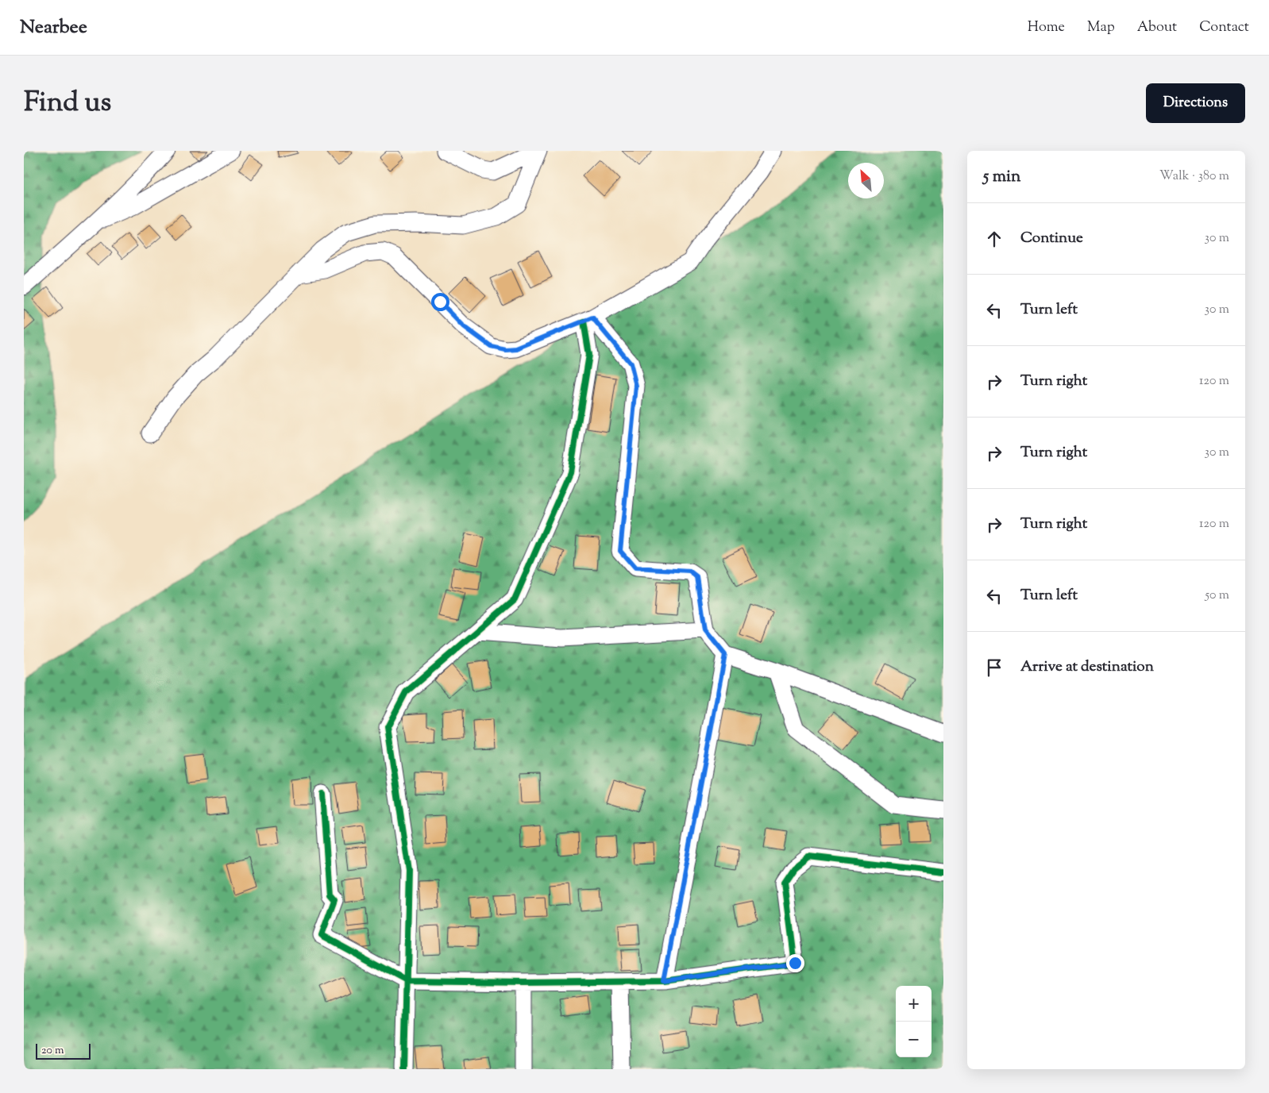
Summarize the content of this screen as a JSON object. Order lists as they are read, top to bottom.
{
  "scale_bar": "20 m",
  "north": "top left",
  "page": {
    "header": "Nearbee",
    "nav": [
      "Home",
      "Map",
      "About",
      "Contact"
    ],
    "title": "Find us",
    "buttons": "Directions",
    "heading": ["5 min", "Walk · 380 m"],
    "list": [
      ["Continue", "30 m"],
      ["Turn left", "30 m"],
      ["Turn right", "120 m"],
      ["Turn right", "30 m"],
      ["Turn right", "120 m"],
      ["Turn left", "50 m"],
      "Arrive at destination"
    ],
    "map_buttons": ["+", "−"],
    "scale": "20 m"
  }
}
